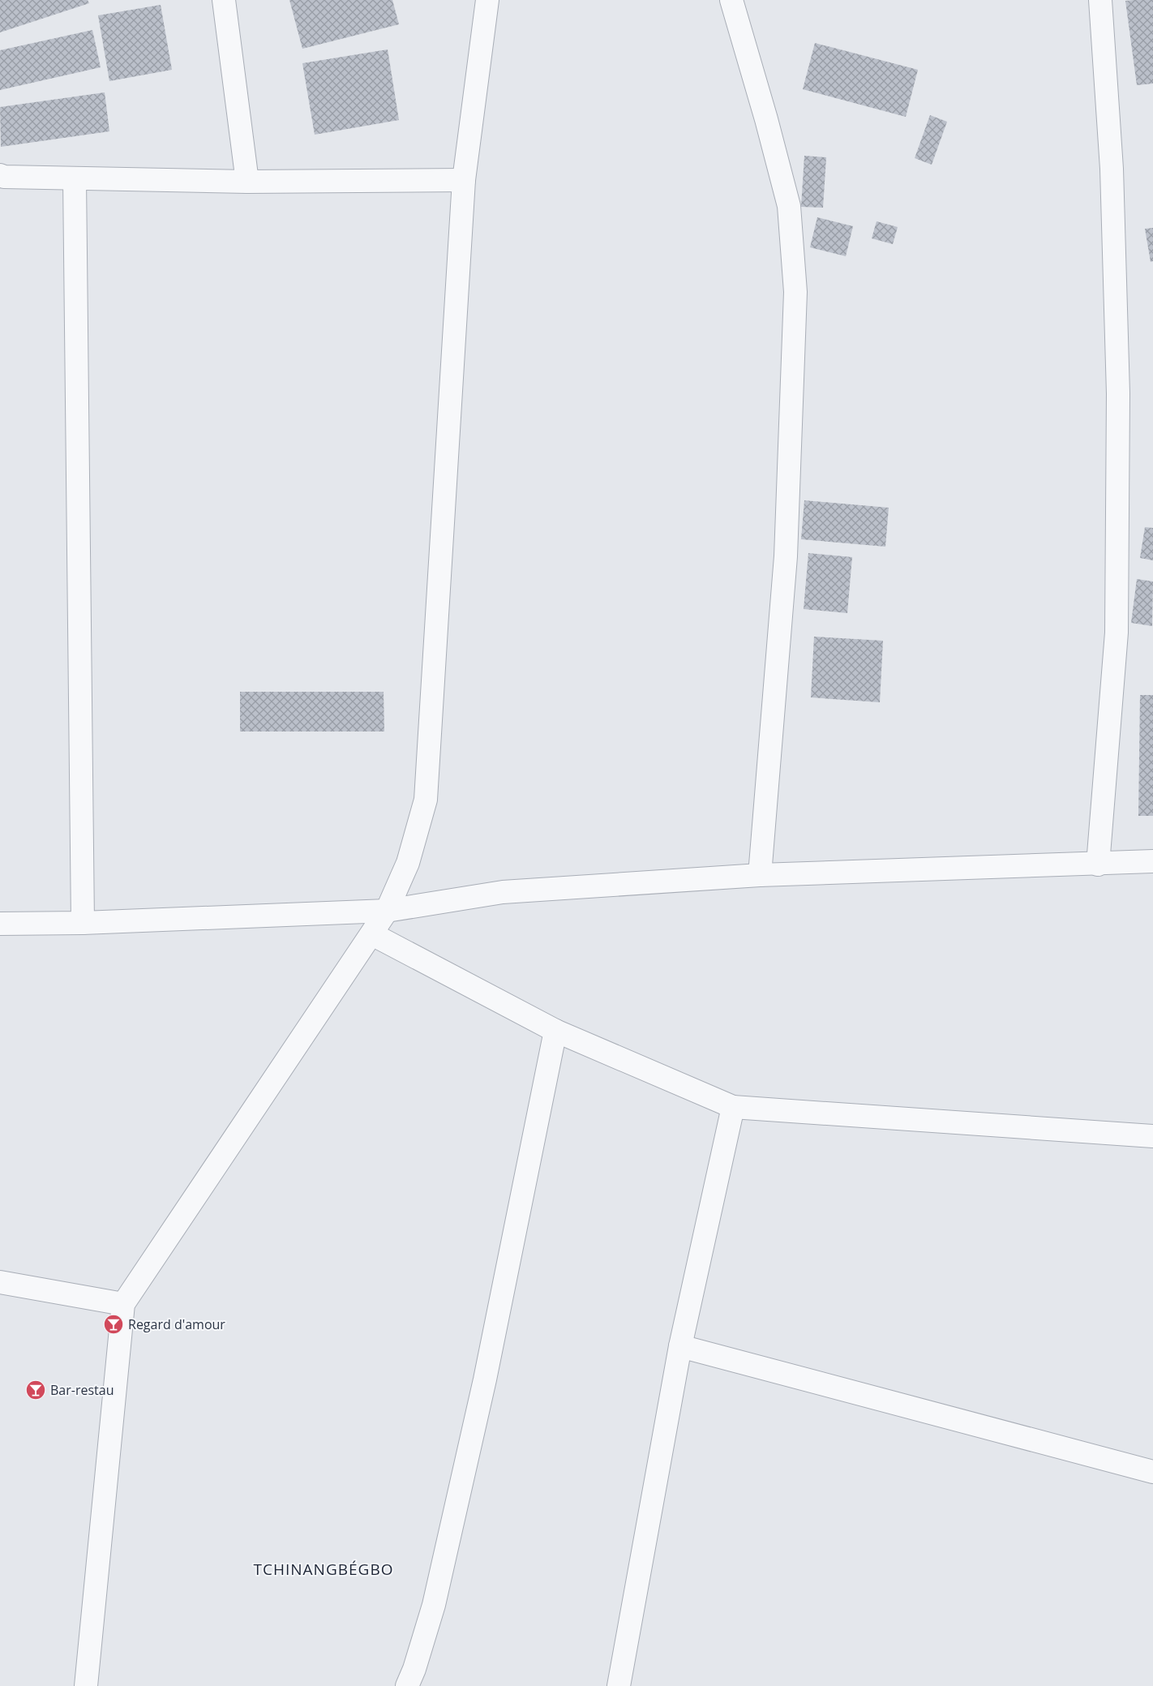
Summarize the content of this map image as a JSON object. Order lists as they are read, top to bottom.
{
  "districts": ["TCHINANGBÉGBO"],
  "places": {
    "bar": ["Regard d'amour", "Bar-restau"]
  }
}
